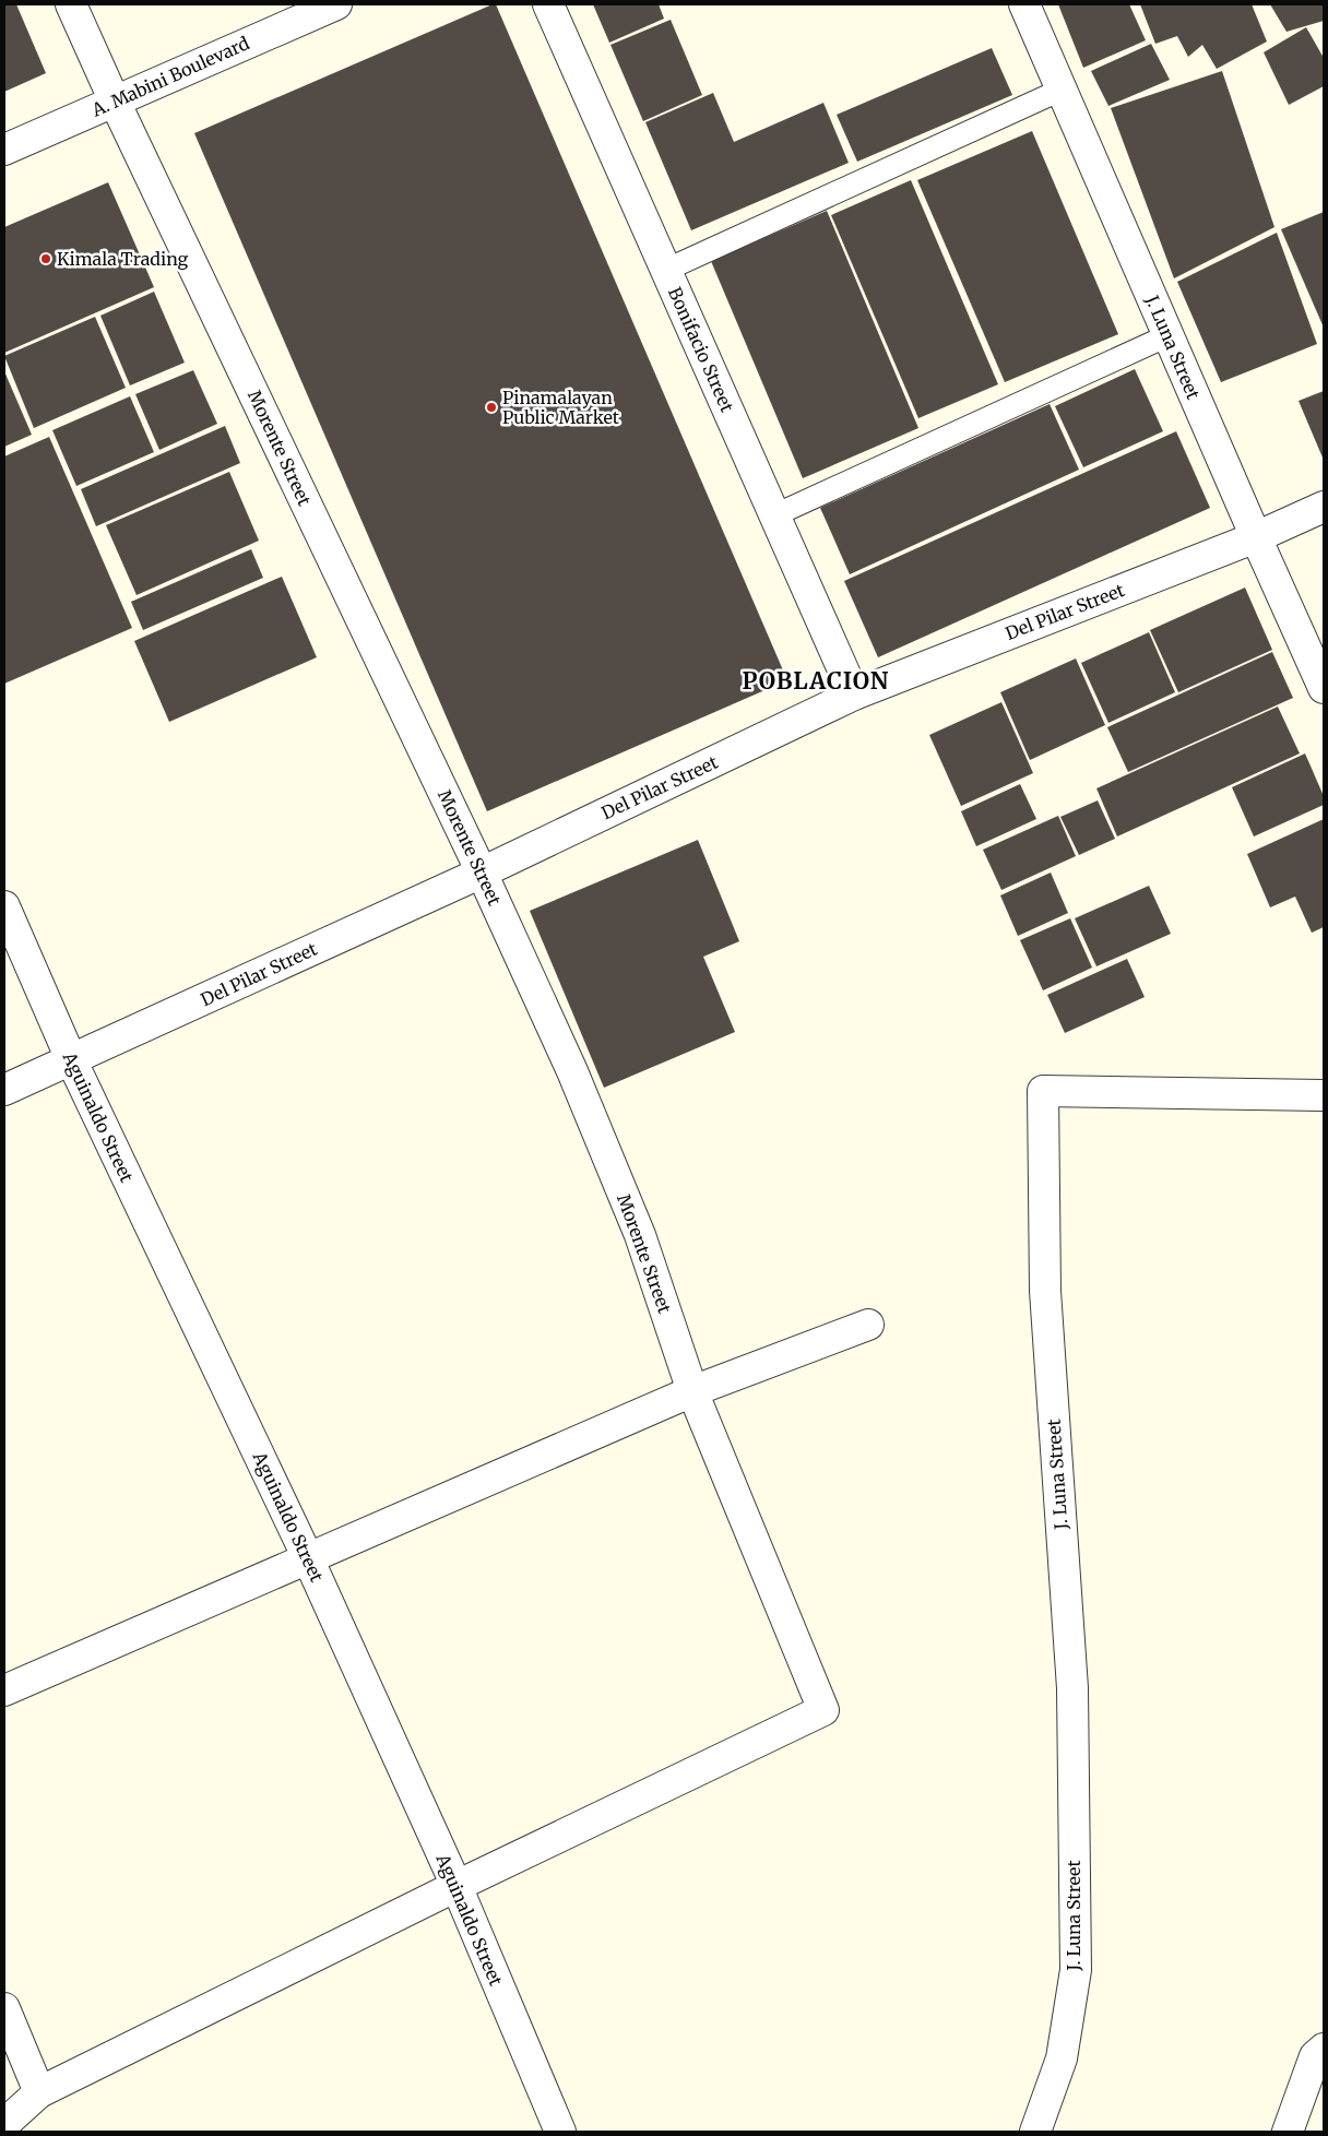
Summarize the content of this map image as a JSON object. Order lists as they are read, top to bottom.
{
  "streets": {
    "street": [
      "A. Mabini Boulevard",
      "J. Luna Street",
      "Bonifacio Street",
      "Morente Street",
      "Del Pilar Street",
      "Aguinaldo Street"
    ]
  },
  "crossings": [
    ["A. Mabini Boulevard", "Morente Street"],
    ["J. Luna Street", "Del Pilar Street"],
    ["Bonifacio Street", "Del Pilar Street"],
    ["Morente Street", "Del Pilar Street"],
    ["Morente Street", "Aguinaldo Street"],
    ["Del Pilar Street", "Aguinaldo Street"]
  ],
  "districts": ["POBLACION"],
  "places": ["Kimala Trading", "Pinamalayan Public Market"]
}
